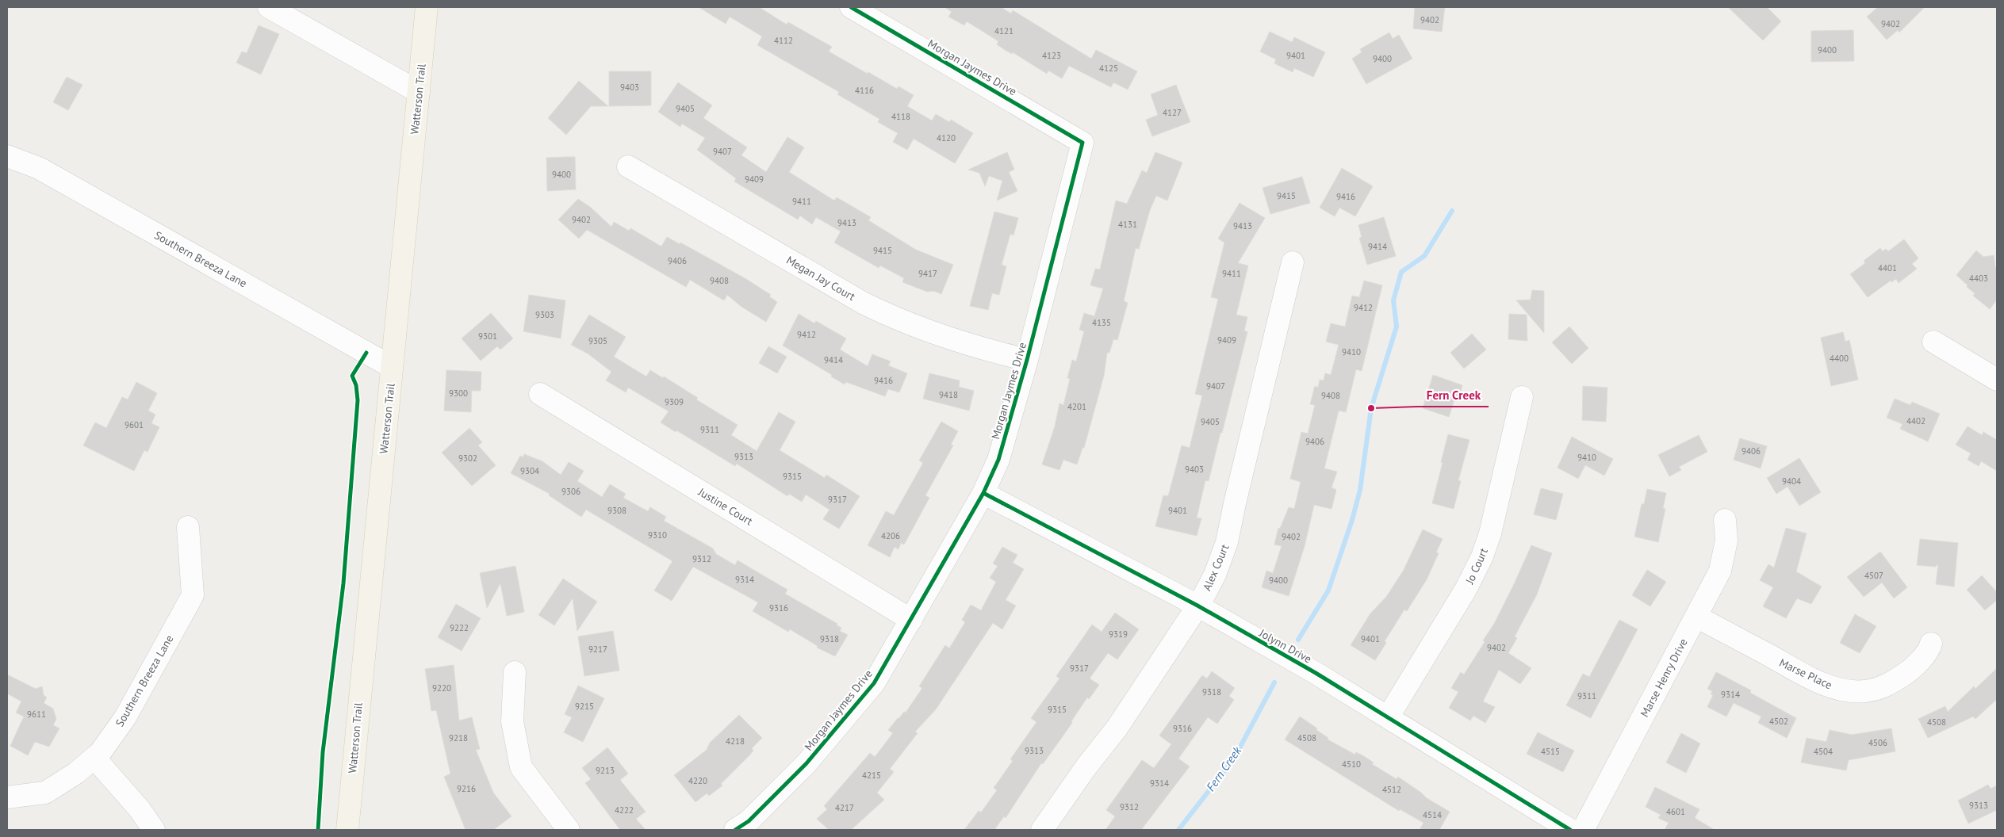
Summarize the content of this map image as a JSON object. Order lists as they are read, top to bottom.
{
  "streets": {
    "main road": ["Watterson Trail"],
    "street": [
      "Morgan Jaymes Drive",
      "Southern Breeza Lane",
      "Megan Jay Court",
      "Justine Court",
      "Jo Court",
      "Alex Court",
      "Jolynn Drive",
      "Marse Place",
      "Marse Henry Drive"
    ]
  },
  "crossings": [
    ["Morgan Jaymes Drive", "Megan Jay Court"],
    ["Morgan Jaymes Drive", "Justine Court"],
    ["Morgan Jaymes Drive", "Jolynn Drive"],
    ["Watterson Trail", "Southern Breeza Lane"],
    ["Jo Court", "Jolynn Drive"],
    ["Alex Court", "Jolynn Drive"],
    ["Marse Place", "Marse Henry Drive"]
  ],
  "water": ["Fern Creek"],
  "places": ["Fern Creek"],
  "house_numbers": [
    "9402",
    "9402",
    "4121",
    "4112",
    "9400",
    "4123",
    "9401",
    "9400",
    "4125",
    "9403",
    "4116",
    "9405",
    "4127",
    "4118",
    "4120",
    "9407",
    "9400",
    "9409",
    "9415",
    "9416",
    "9411",
    "9402",
    "9413",
    "4131",
    "9413",
    "9414",
    "9415",
    "9406",
    "4401",
    "9417",
    "9411",
    "4403",
    "9408",
    "9412",
    "9303",
    "4135",
    "9412",
    "9301",
    "9409",
    "9305",
    "9410",
    "4400",
    "9414",
    "9416",
    "9407",
    "9300",
    "9418",
    "9408",
    "9309",
    "4201",
    "4402",
    "9405",
    "9601",
    "9311",
    "9406",
    "9406",
    "9313",
    "9410",
    "9302",
    "9403",
    "9304",
    "9315",
    "9404",
    "9306",
    "9317",
    "9308",
    "9401",
    "9310",
    "4206",
    "9402",
    "9312",
    "4507",
    "9314",
    "9400",
    "9316",
    "9222",
    "9319",
    "9318",
    "9401",
    "9402",
    "9217",
    "9317",
    "9220",
    "9318",
    "9314",
    "9311",
    "9215",
    "9315",
    "9611",
    "4502",
    "4508",
    "9316",
    "9218",
    "4508",
    "4218",
    "4506",
    "9313",
    "4515",
    "4504",
    "4510",
    "9213",
    "4215",
    "4220",
    "9314",
    "9216",
    "4512",
    "9313",
    "9312",
    "4217",
    "4222",
    "4601",
    "4514"
  ]
}
